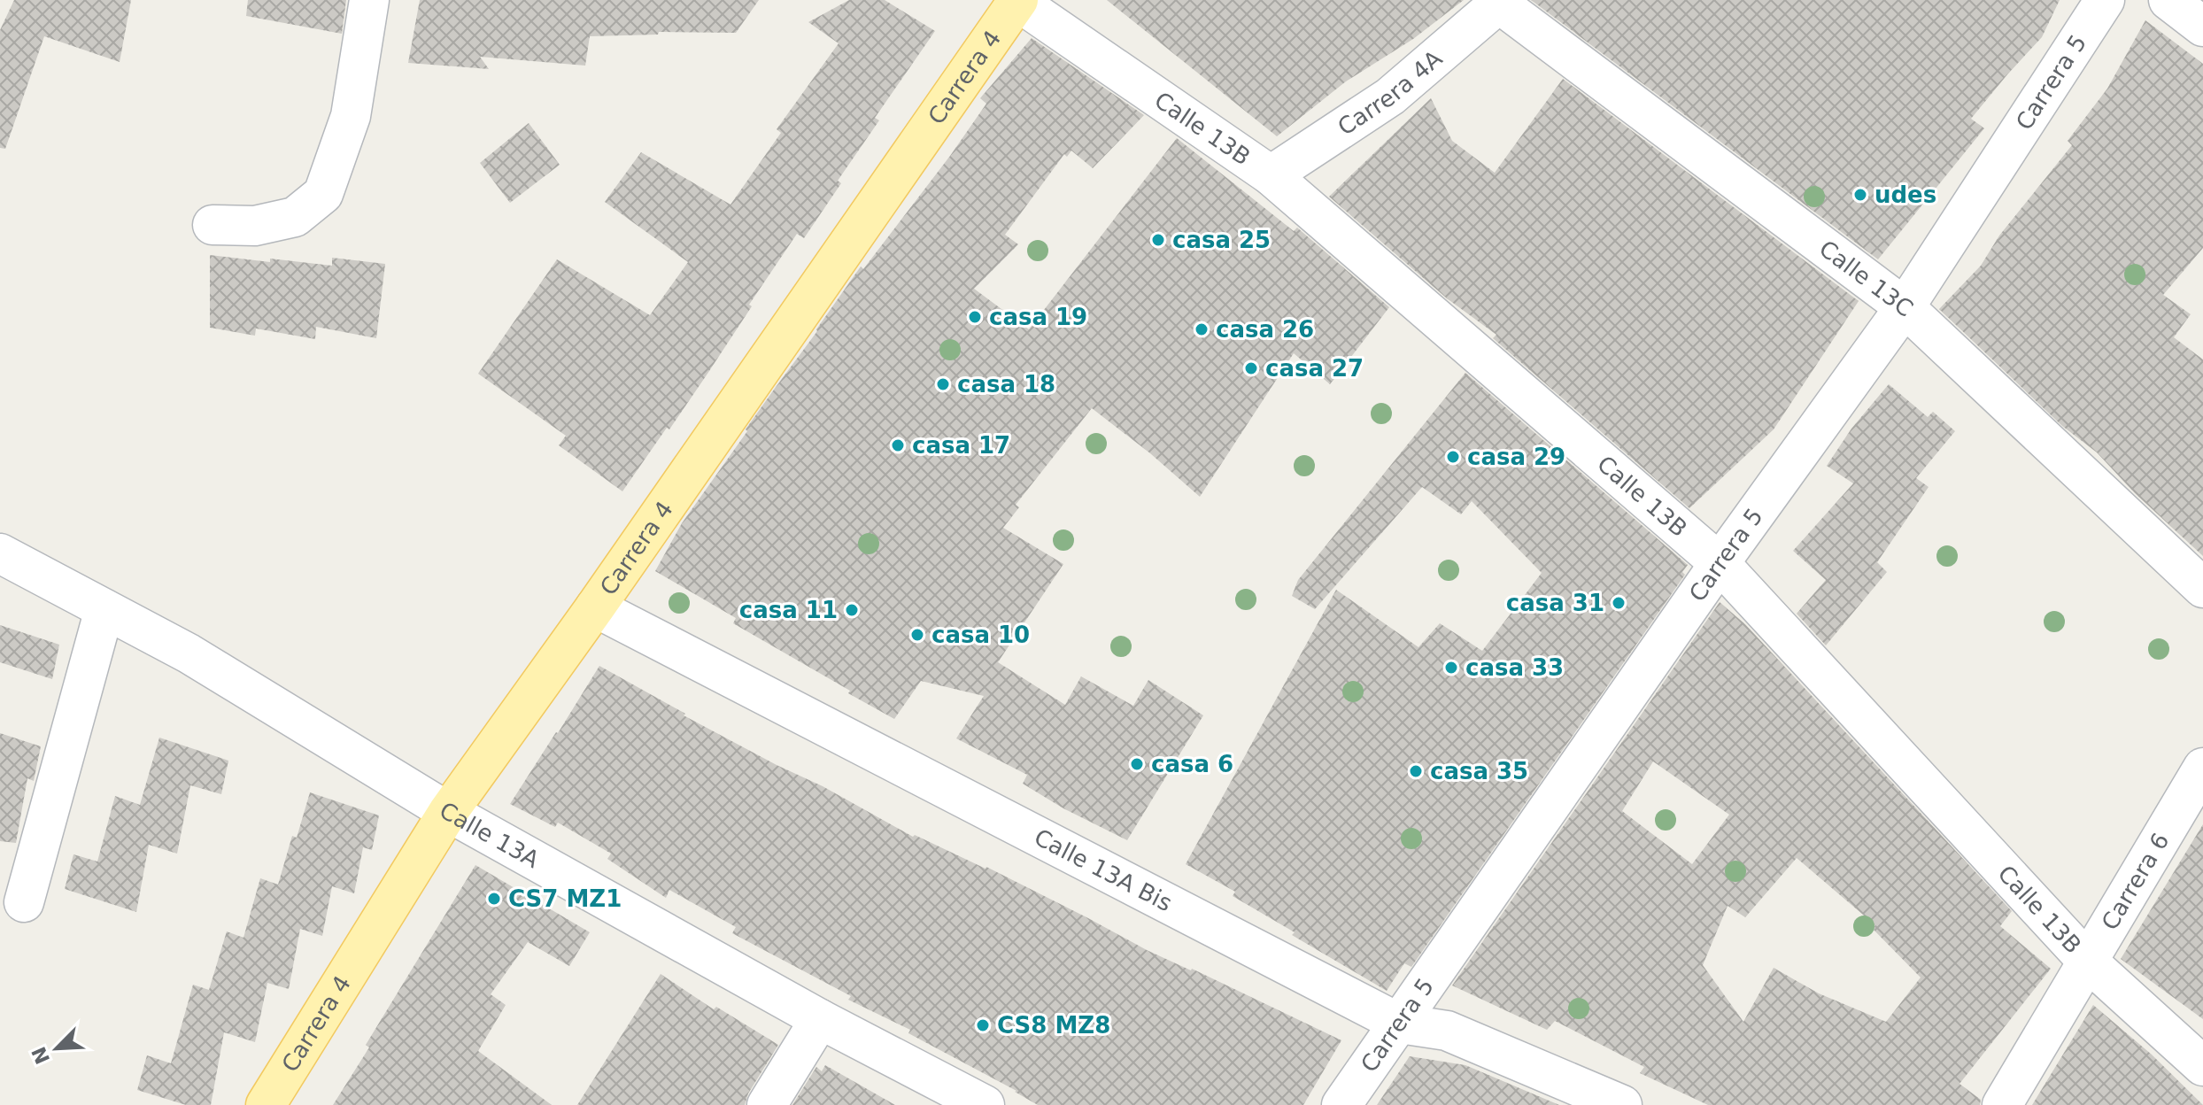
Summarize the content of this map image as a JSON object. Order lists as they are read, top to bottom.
{
  "streets": {
    "main road": ["Carrera 4"],
    "street": [
      "Carrera 5",
      "Carrera 4A",
      "Calle 13B",
      "Calle 13C",
      "Calle 13A",
      "Calle 13A Bis",
      "Carrera 6"
    ]
  },
  "crossings": [
    ["Carrera 4", "Calle 13B"],
    ["Carrera 4", "Calle 13A"],
    ["Carrera 4", "Calle 13A Bis"],
    ["Carrera 5", "Calle 13B"],
    ["Carrera 5", "Calle 13C"],
    ["Carrera 5", "Calle 13A Bis"],
    ["Carrera 4A", "Calle 13B"],
    ["Carrera 4A", "Calle 13C"],
    ["Calle 13B", "Carrera 6"]
  ],
  "places": [
    "udes",
    "casa 25",
    "casa 19",
    "casa 26",
    "casa 27",
    "casa 18",
    "casa 17",
    "casa 29",
    "casa 31",
    "casa 11",
    "casa 10",
    "casa 33",
    "casa 6",
    "casa 35",
    "CS7 MZ1",
    "CS8 MZ8"
  ],
  "north": "bottom left"
}
